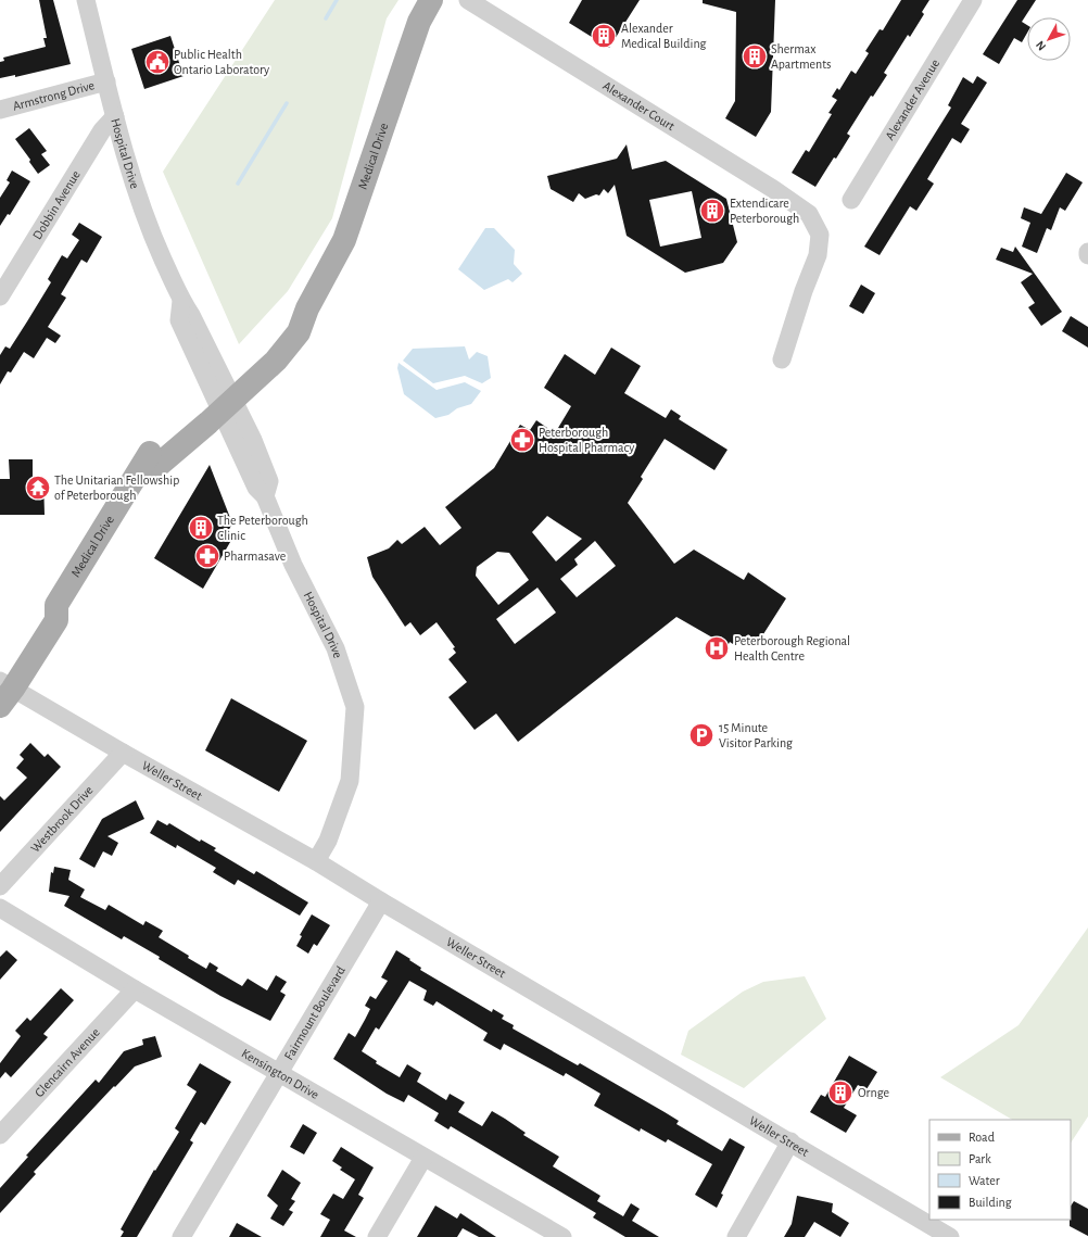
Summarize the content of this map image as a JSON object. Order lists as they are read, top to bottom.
{
  "streets": {
    "main road": ["Medical Drive"],
    "street": [
      "Armstrong Drive",
      "Alexander Avenue",
      "Alexander Court",
      "Hospital Drive",
      "Dobbin Avenue",
      "Weller Street",
      "Westbrook Drive",
      "Fairmount Boulevard",
      "Glencairn Avenue",
      "Kensington Drive"
    ]
  },
  "crossings": [
    ["Armstrong Drive", "Hospital Drive"],
    ["Hospital Drive", "Medical Drive"],
    ["Hospital Drive", "Dobbin Avenue"],
    ["Hospital Drive", "Weller Street"],
    ["Medical Drive", "Weller Street"],
    ["Weller Street", "Westbrook Drive"],
    ["Weller Street", "Fairmount Boulevard"],
    ["Fairmount Boulevard", "Kensington Drive"],
    ["Glencairn Avenue", "Kensington Drive"]
  ],
  "places": {
    "building": [
      "Alexander Medical Building",
      "Shermax Apartments",
      "Extendicare Peterborough",
      "The Peterborough Clinic",
      "Ornge"
    ],
    "public building": ["Public Health Ontario Laboratory"],
    "pharmacy": ["Peterborough Hospital Pharmacy", "Pharmasave"],
    "temple": ["The Unitarian Fellowship of Peterborough"],
    "hospital": ["Peterborough Regional Health Centre"],
    "parking": ["15 Minute Visitor Parking"]
  },
  "legend": [
    "Road",
    "Park",
    "Water",
    "Building"
  ],
  "north": "bottom left"
}
